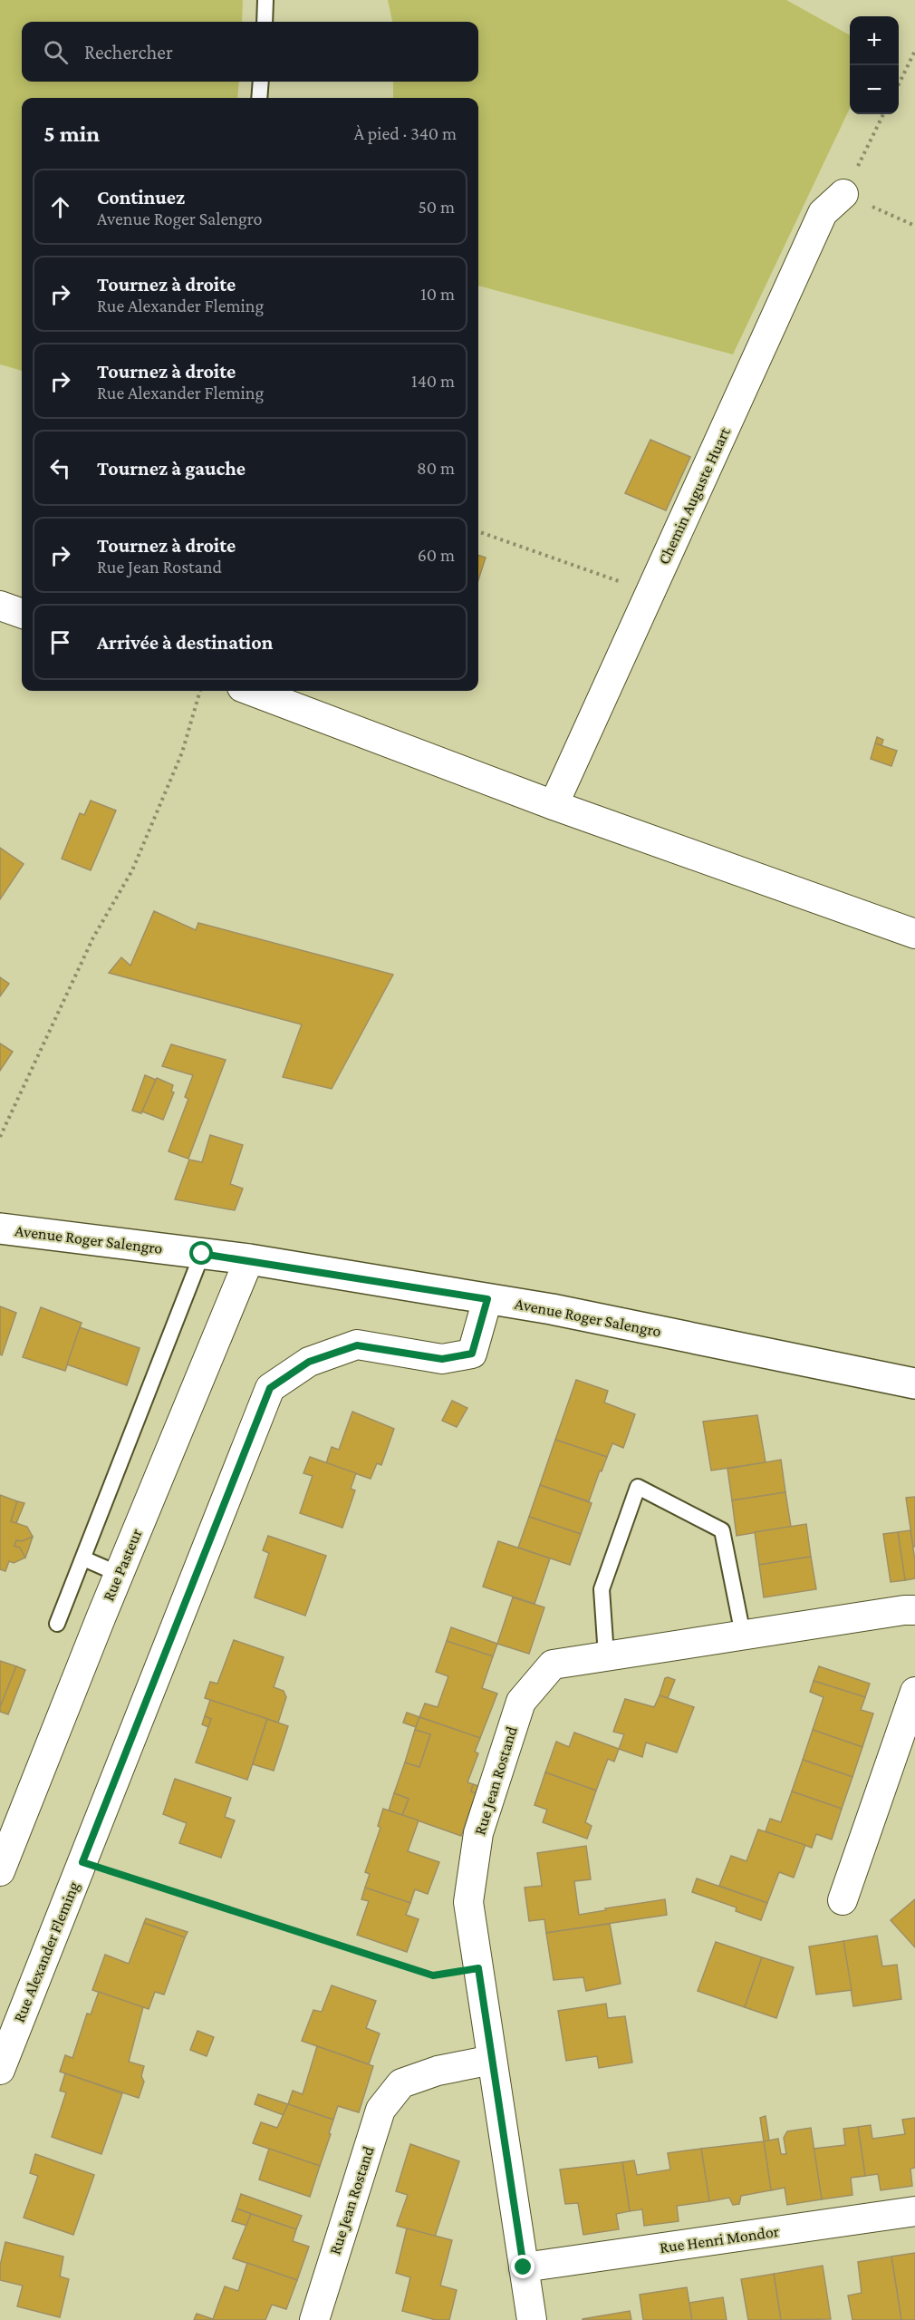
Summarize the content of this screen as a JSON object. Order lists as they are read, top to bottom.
{
  "streets": {
    "street": [
      "Chemin Auguste Huart",
      "Avenue Roger Salengro",
      "Rue Pasteur",
      "Rue Jean Rostand",
      "Rue Alexander Fleming",
      "Rue Henri Mondor"
    ]
  },
  "crossings": [
    ["Avenue Roger Salengro", "Rue Pasteur"],
    ["Avenue Roger Salengro", "Rue Alexander Fleming"],
    ["Rue Jean Rostand", "Rue Henri Mondor"]
  ],
  "page": {
    "map_buttons": ["+", "−"],
    "search": "Rechercher",
    "heading": ["5 min", "À pied · 340 m"],
    "list": [
      ["Continuez", "Avenue Roger Salengro", "50 m"],
      ["Tournez à droite", "Rue Alexander Fleming", "10 m"],
      ["Tournez à droite", "Rue Alexander Fleming", "140 m"],
      ["Tournez à gauche", "80 m"],
      ["Tournez à droite", "Rue Jean Rostand", "60 m"],
      "Arrivée à destination"
    ]
  }
}
